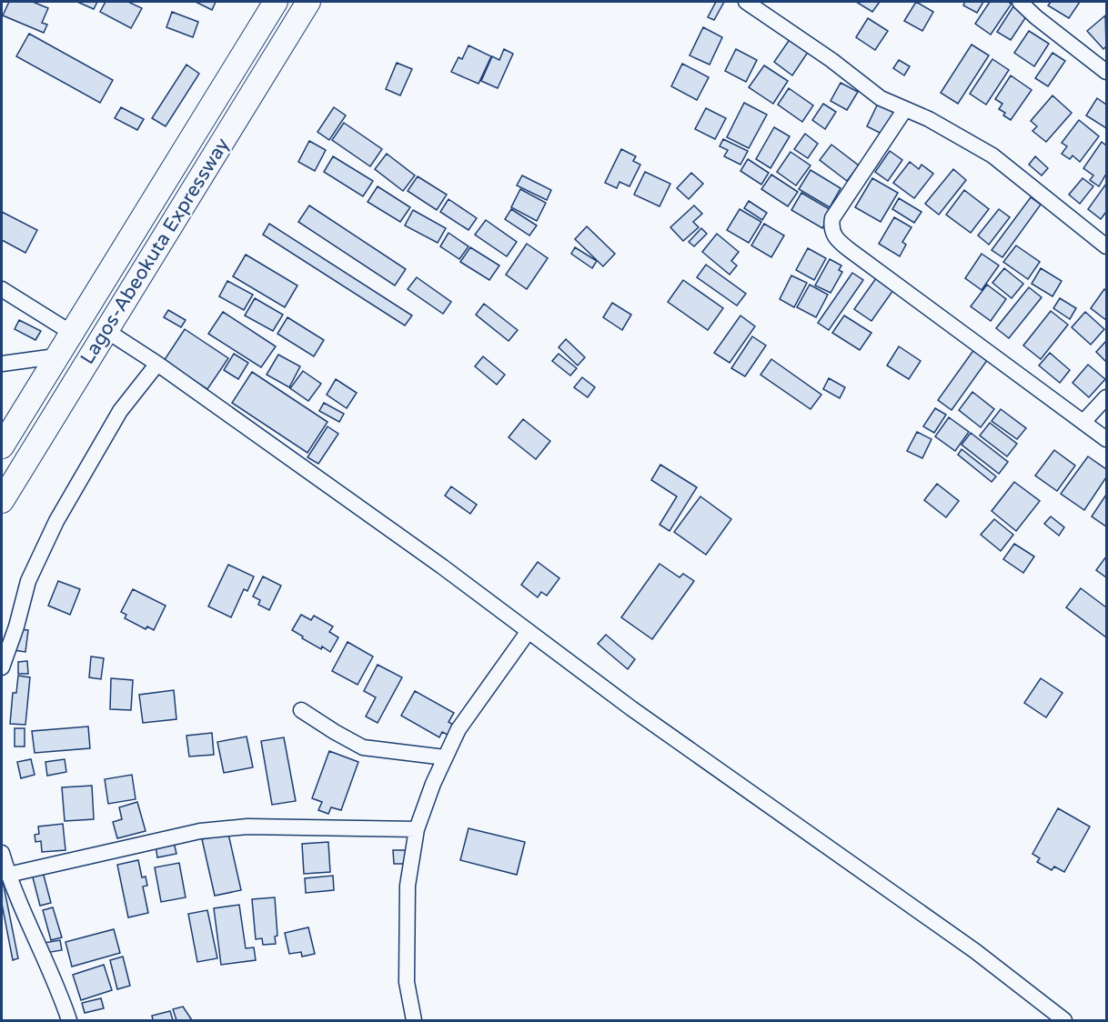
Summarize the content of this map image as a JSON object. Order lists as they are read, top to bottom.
{
  "streets": {
    "highway": ["Lagos-Abeokuta Expressway"]
  }
}
